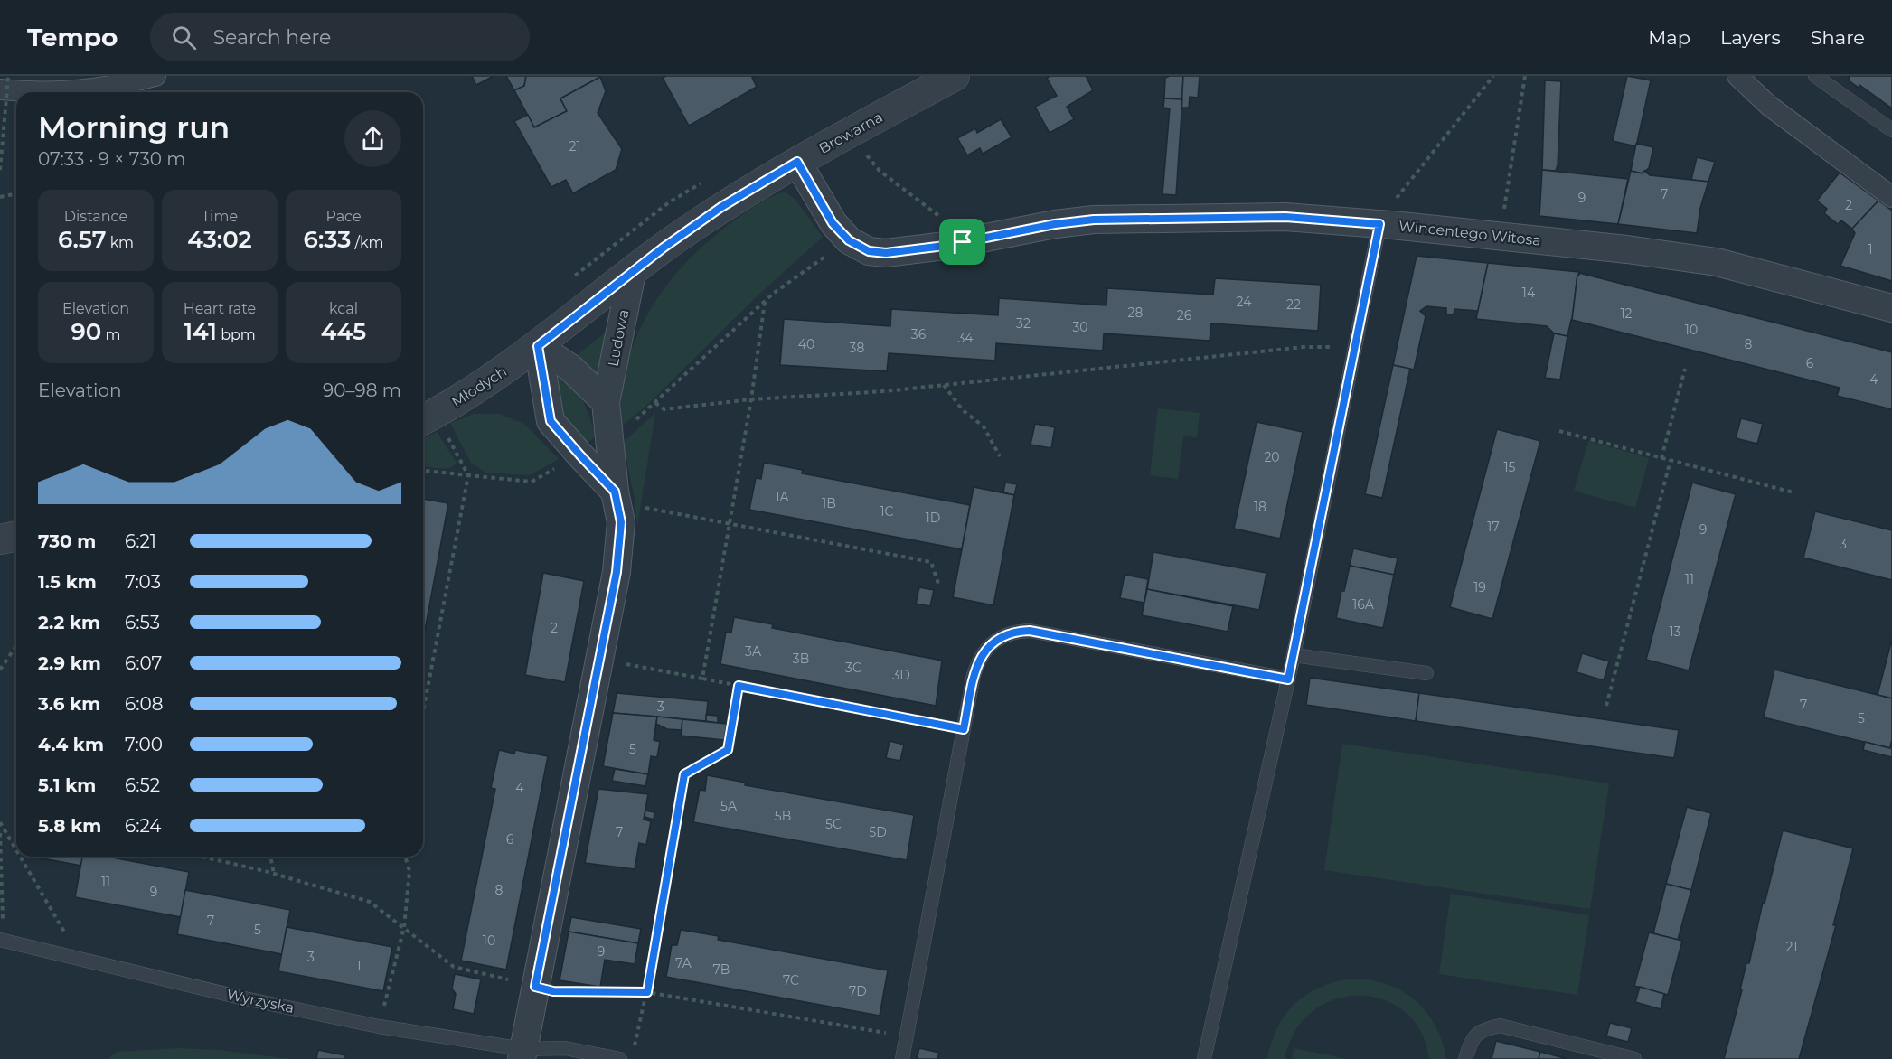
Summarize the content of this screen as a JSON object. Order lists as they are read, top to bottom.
{
  "streets": {
    "street": [
      "Browarna",
      "Wincentego Witosa",
      "Ludowa",
      "Młodych"
    ],
    "lane": ["Wyrzyska"]
  },
  "crossings": [
    ["Browarna", "Wincentego Witosa"],
    ["Browarna", "Ludowa"],
    ["Browarna", "Młodych"],
    ["Ludowa", "Wyrzyska"]
  ],
  "house_numbers": [
    "21",
    "7",
    "9",
    "2",
    "1",
    "14",
    "24",
    "22",
    "28",
    "12",
    "26",
    "32",
    "30",
    "10",
    "36",
    "34",
    "40",
    "8",
    "38",
    "6",
    "4",
    "20",
    "15",
    "1A",
    "1B",
    "18",
    "1C",
    "1D",
    "17",
    "9",
    "3",
    "11",
    "19",
    "16A",
    "2",
    "13",
    "3A",
    "3B",
    "3C",
    "3D",
    "7",
    "3",
    "5",
    "5",
    "4",
    "5A",
    "5B",
    "5C",
    "7",
    "5D",
    "6",
    "11",
    "8",
    "9",
    "7",
    "5",
    "10",
    "21",
    "9",
    "3",
    "7A",
    "1",
    "7B",
    "7C",
    "7D"
  ],
  "page": {
    "header": "Tempo",
    "search": "Search here",
    "nav": ["Map", "Layers", "Share"],
    "heading": ["Morning run", "07:33 · 9 × 730 m"],
    "stats": [
      ["Distance", "6.57 km"],
      ["Time", "43:02"],
      ["Pace", "6:33 /km"],
      ["Elevation", "90 m"],
      ["Heart rate", "141 bpm"],
      ["kcal", "445"]
    ],
    "chart": ["Elevation", "90–98 m"],
    "list": [
      {
        "name": "730 m",
        "note": "6:21"
      },
      {
        "name": "1.5 km",
        "note": "7:03"
      },
      {
        "name": "2.2 km",
        "note": "6:53"
      },
      {
        "name": "2.9 km",
        "note": "6:07"
      },
      {
        "name": "3.6 km",
        "note": "6:08"
      },
      {
        "name": "4.4 km",
        "note": "7:00"
      },
      {
        "name": "5.1 km",
        "note": "6:52"
      },
      {
        "name": "5.8 km",
        "note": "6:24"
      }
    ]
  }
}
